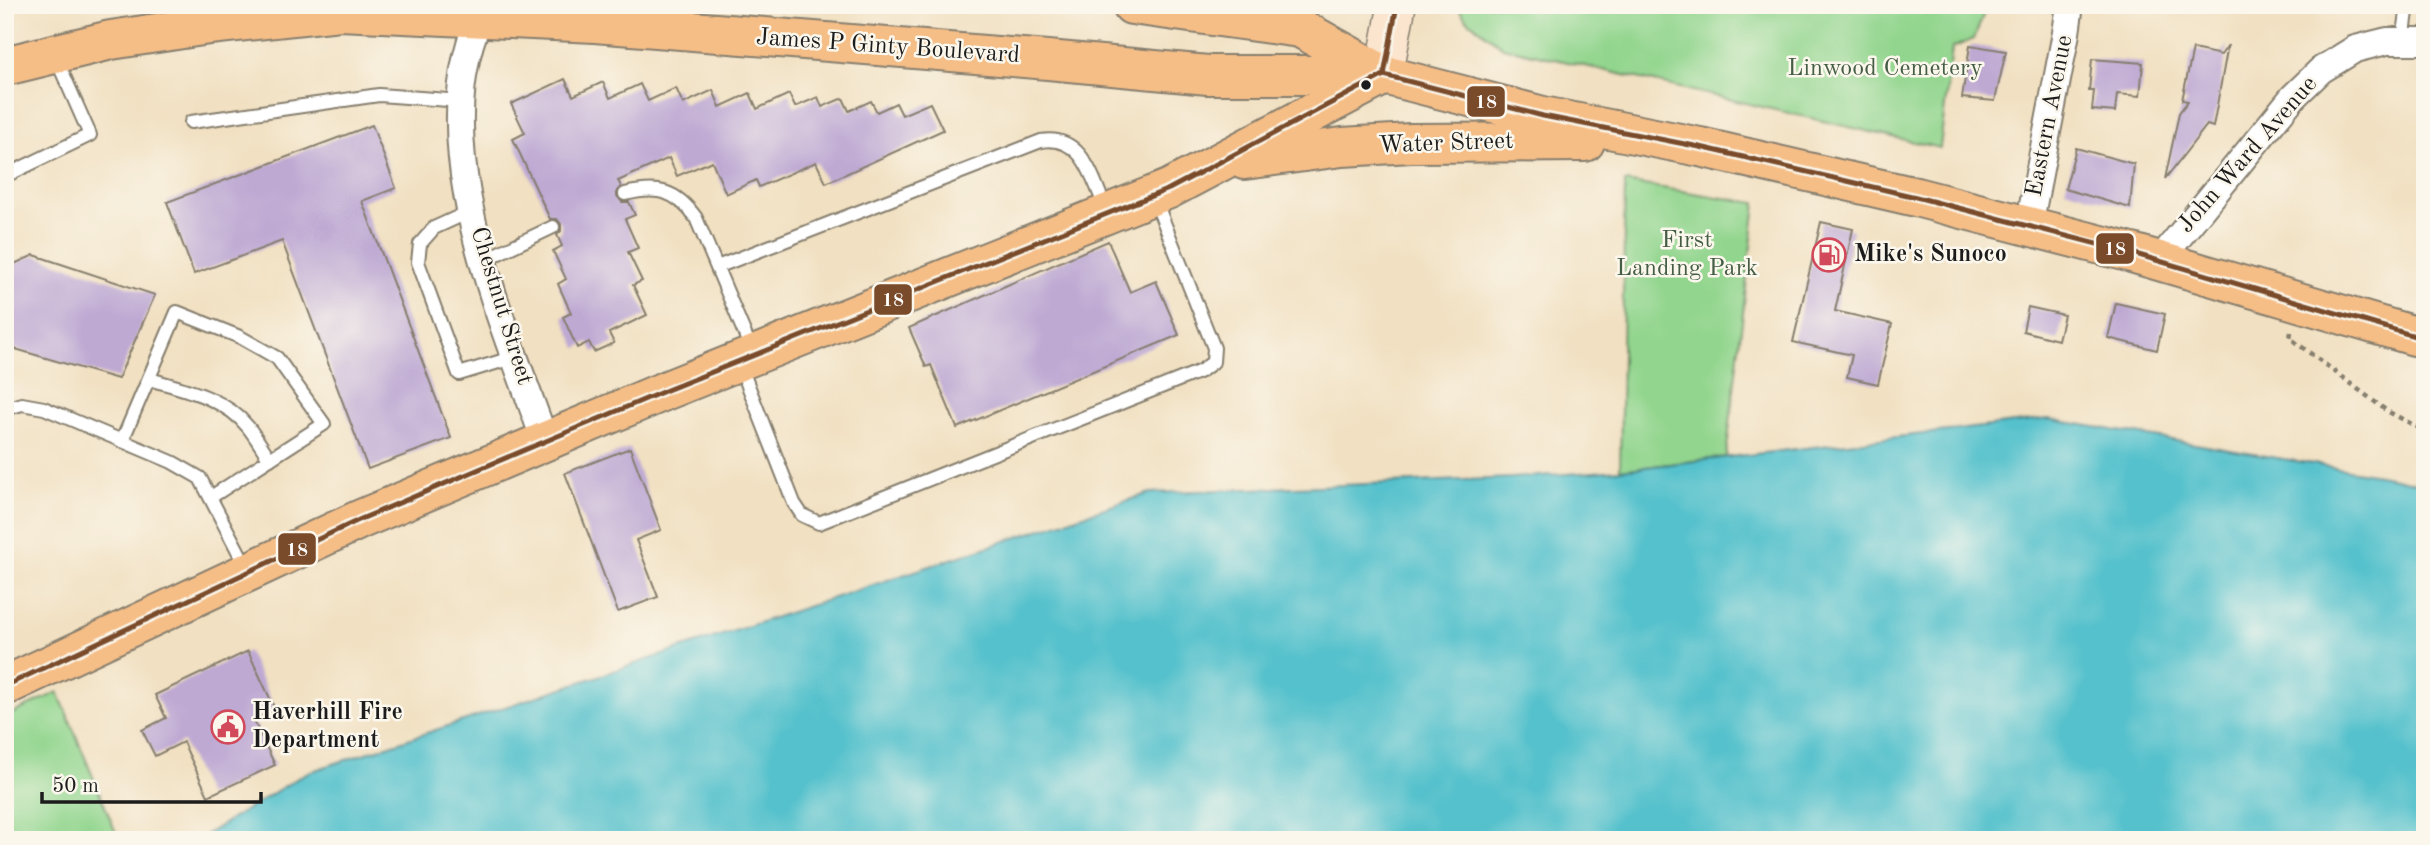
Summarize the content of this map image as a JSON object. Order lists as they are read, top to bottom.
{
  "streets": {
    "main road": ["James P Ginty Boulevard", "Water Street"],
    "street": ["Eastern Avenue", "John Ward Avenue", "Chestnut Street"]
  },
  "crossings": [
    ["James P Ginty Boulevard", "Water Street"],
    ["James P Ginty Boulevard", "Chestnut Street"],
    ["Eastern Avenue", "Water Street"],
    ["Water Street", "John Ward Avenue"],
    ["Water Street", "Chestnut Street"]
  ],
  "parks": ["Linwood Cemetery", "First Landing Park"],
  "places": {
    "fuel station": ["Mike's Sunoco"],
    "public building": ["Haverhill Fire Department"]
  },
  "lines": ["transit line 18"],
  "scale_bar": "50 m"
}
